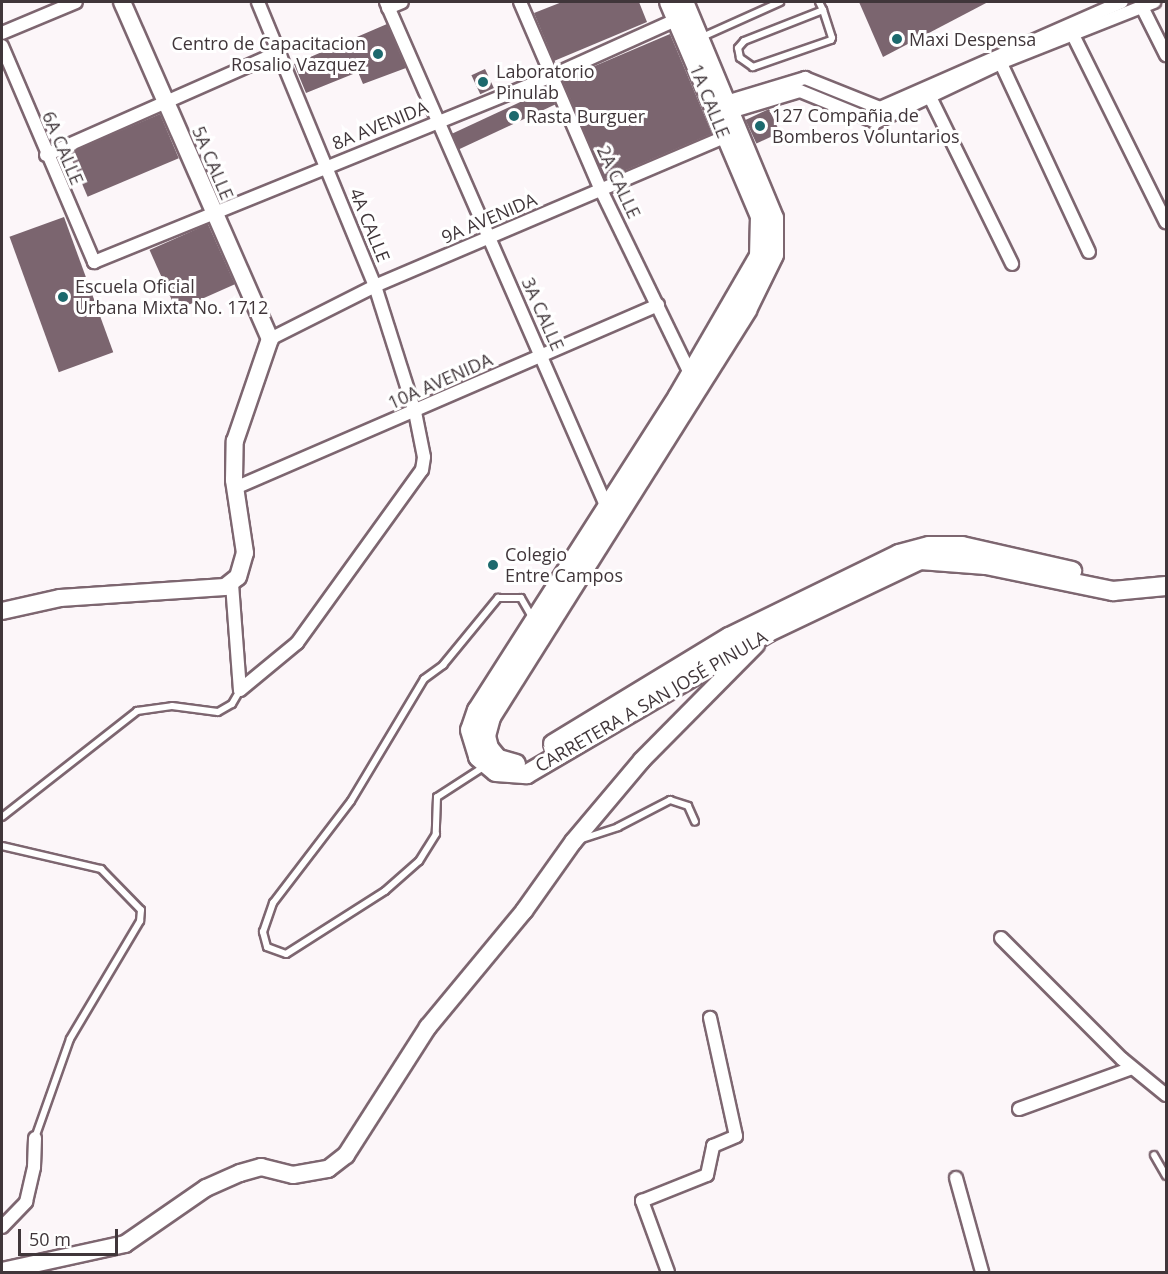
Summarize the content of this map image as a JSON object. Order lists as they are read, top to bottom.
{
  "streets": {
    "main road": ["1A CALLE", "CARRETERA A SAN JOSÉ PINULA"],
    "street": [
      "8A AVENIDA",
      "6A CALLE",
      "5A CALLE",
      "2A CALLE",
      "9A AVENIDA",
      "4A CALLE",
      "3A CALLE",
      "10A AVENIDA"
    ]
  },
  "crossings": [
    ["1A CALLE", "8A AVENIDA"],
    ["1A CALLE", "9A AVENIDA"],
    ["1A CALLE", "CARRETERA A SAN JOSÉ PINULA"],
    ["8A AVENIDA", "6A CALLE"],
    ["8A AVENIDA", "5A CALLE"],
    ["8A AVENIDA", "2A CALLE"],
    ["8A AVENIDA", "4A CALLE"],
    ["8A AVENIDA", "3A CALLE"],
    ["5A CALLE", "9A AVENIDA"],
    ["2A CALLE", "9A AVENIDA"],
    ["2A CALLE", "10A AVENIDA"],
    ["2A CALLE", "CARRETERA A SAN JOSÉ PINULA"],
    ["9A AVENIDA", "4A CALLE"],
    ["9A AVENIDA", "3A CALLE"],
    ["4A CALLE", "10A AVENIDA"],
    ["3A CALLE", "10A AVENIDA"],
    ["3A CALLE", "CARRETERA A SAN JOSÉ PINULA"]
  ],
  "places": [
    "Maxi Despensa",
    "Centro de Capacitacion Rosalio Vazquez",
    "Laboratorio Pinulab",
    "Rasta Burguer",
    "127 Compañia de Bomberos Voluntarios",
    "Escuela Oficial Urbana Mixta No. 1712",
    "Colegio Entre Campos"
  ],
  "scale_bar": "50 m"
}
